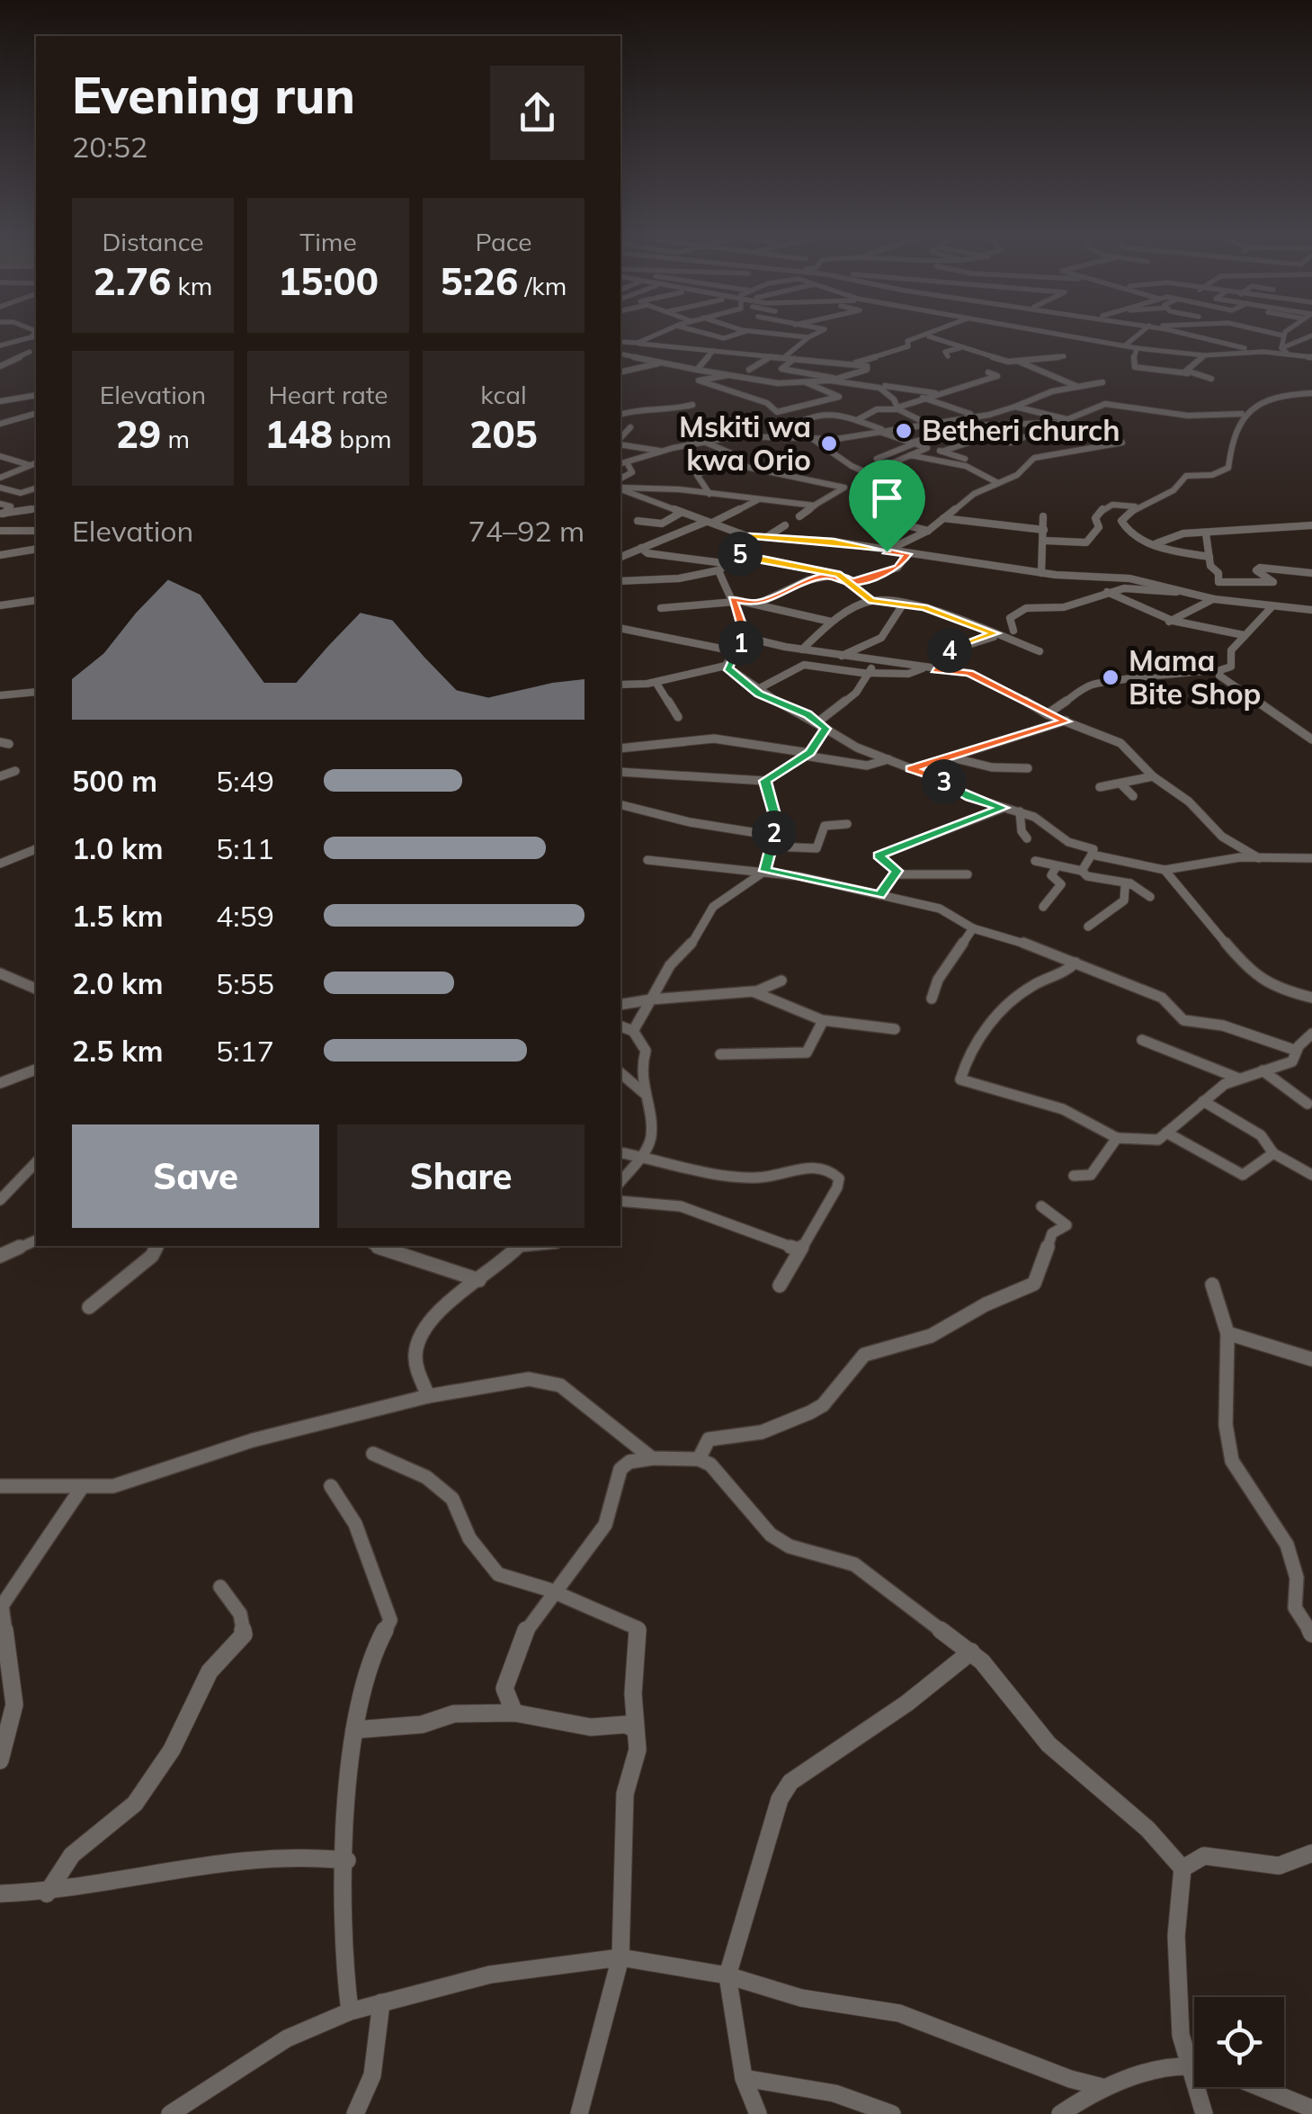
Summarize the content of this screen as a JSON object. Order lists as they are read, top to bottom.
{
  "places": ["Betheri church", "Mskiti wa kwa Orio", "Mama Bite Shop"],
  "page": {
    "heading": ["Evening run", "20:52"],
    "stats": [
      ["Distance", "2.76 km"],
      ["Time", "15:00"],
      ["Pace", "5:26 /km"],
      ["Elevation", "29 m"],
      ["Heart rate", "148 bpm"],
      ["kcal", "205"]
    ],
    "chart": ["Elevation", "74–92 m"],
    "pins": [
      "5",
      "1",
      "4",
      "3",
      "2"
    ],
    "list": [
      {
        "name": "500 m",
        "note": "5:49"
      },
      {
        "name": "1.0 km",
        "note": "5:11"
      },
      {
        "name": "1.5 km",
        "note": "4:59"
      },
      {
        "name": "2.0 km",
        "note": "5:55"
      },
      {
        "name": "2.5 km",
        "note": "5:17"
      }
    ],
    "buttons": ["Save", "Share"]
  }
}
